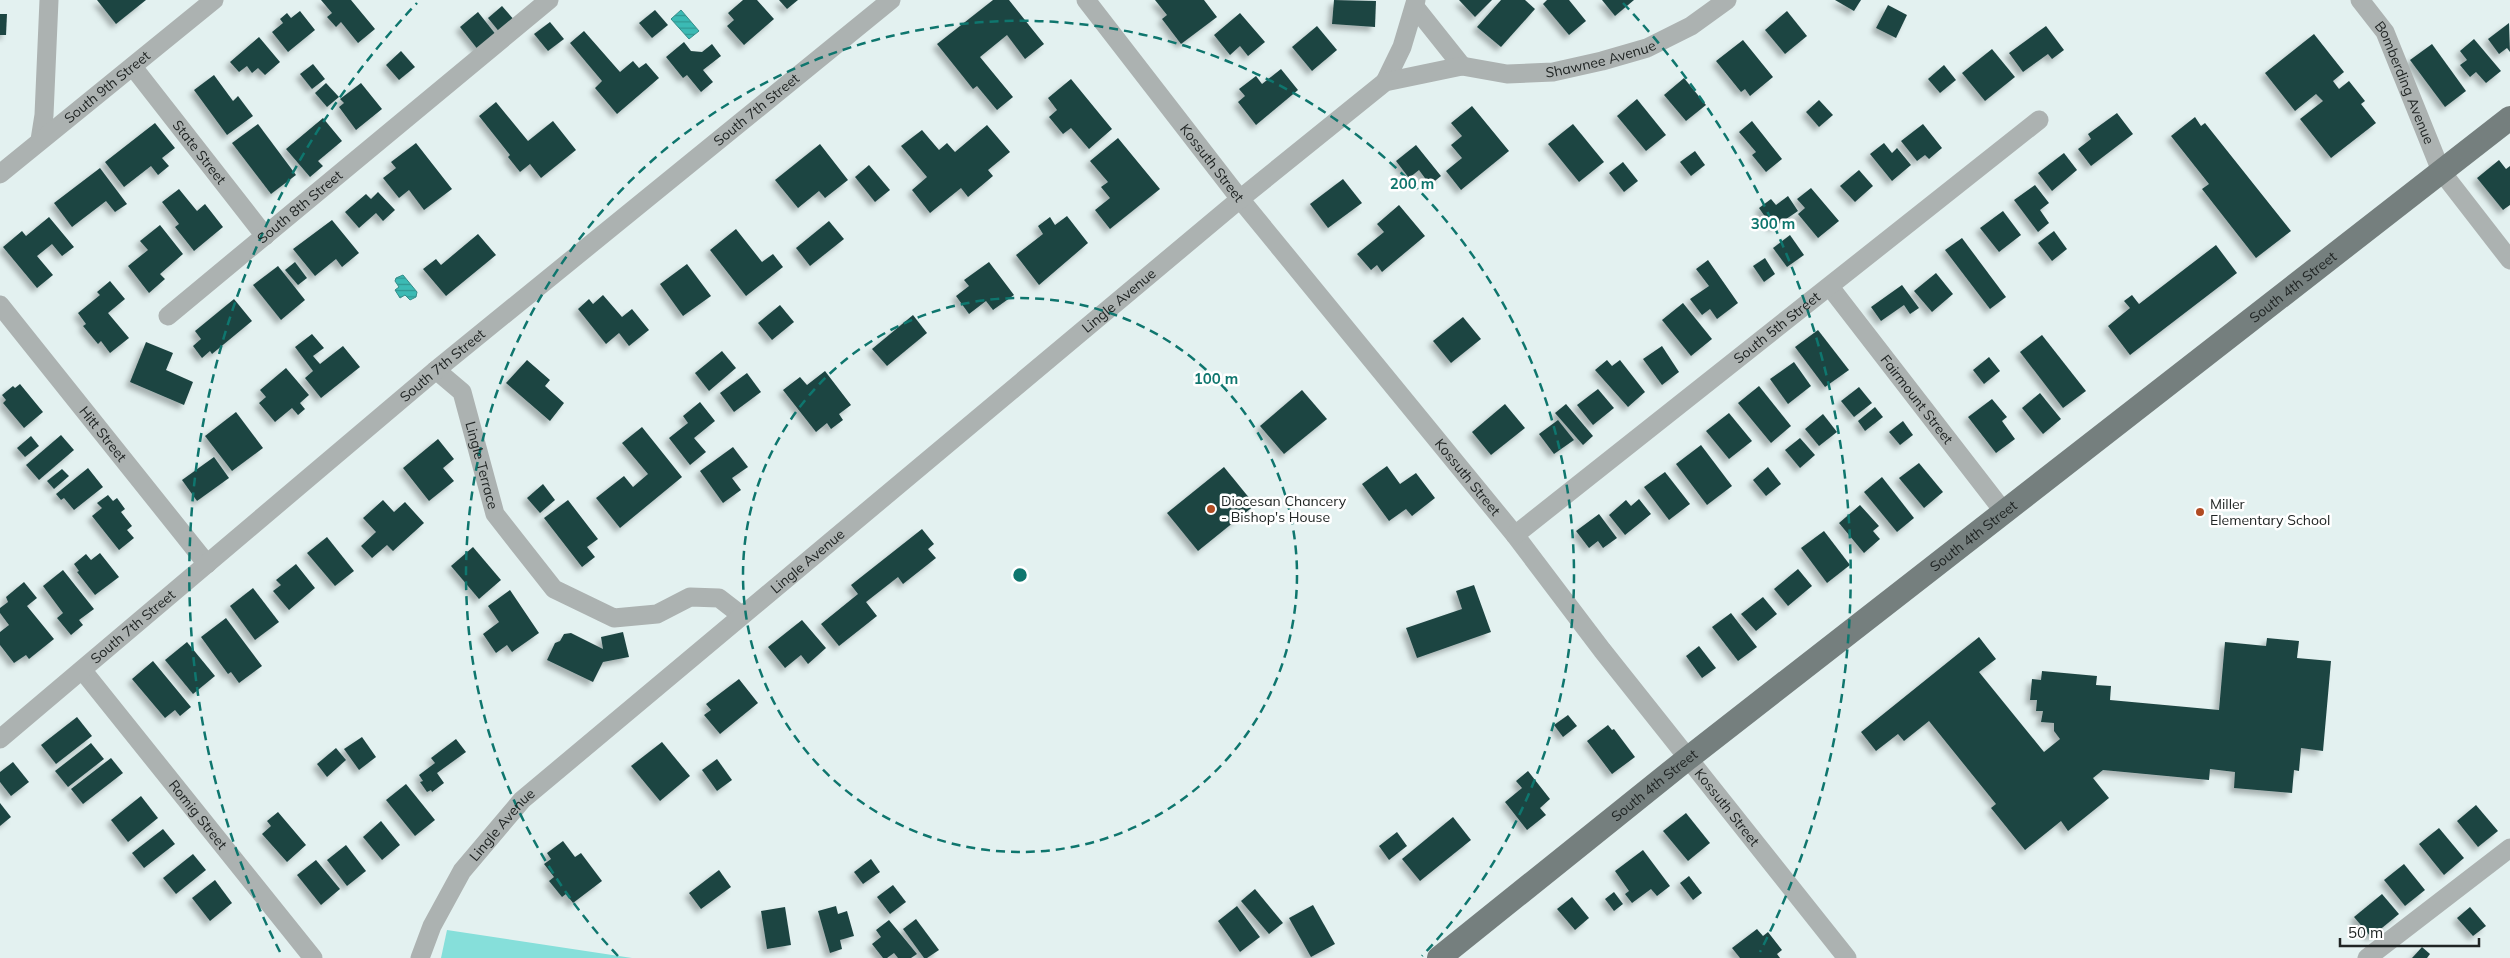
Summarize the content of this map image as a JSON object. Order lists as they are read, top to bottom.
{
  "streets": {
    "main road": ["South 4th Street"],
    "street": [
      "Shawnee Avenue",
      "Bomberding Avenue",
      "South 9th Street",
      "South 7th Street",
      "State Street",
      "Kossuth Street",
      "South 8th Street",
      "Lingle Avenue",
      "South 5th Street",
      "Fairmount Street",
      "Hitt Street",
      "Lingle Terrace",
      "Romig Street"
    ]
  },
  "crossings": [
    ["Shawnee Avenue", "Kossuth Street"],
    ["Shawnee Avenue", "Lingle Avenue"],
    ["Bomberding Avenue", "South 4th Street"],
    ["South 9th Street", "State Street"],
    ["South 7th Street", "Hitt Street"],
    ["South 7th Street", "Lingle Terrace"],
    ["South 7th Street", "Romig Street"],
    ["State Street", "South 8th Street"],
    ["Kossuth Street", "South 4th Street"],
    ["Kossuth Street", "Lingle Avenue"],
    ["Kossuth Street", "South 5th Street"],
    ["South 4th Street", "Fairmount Street"],
    ["Lingle Avenue", "Lingle Terrace"],
    ["South 5th Street", "Fairmount Street"]
  ],
  "places": ["Diocesan Chancery - Bishop's House", "Miller Elementary School"],
  "scale_bar": "50 m",
  "rings": ["200 m", "300 m", "100 m"]
}
